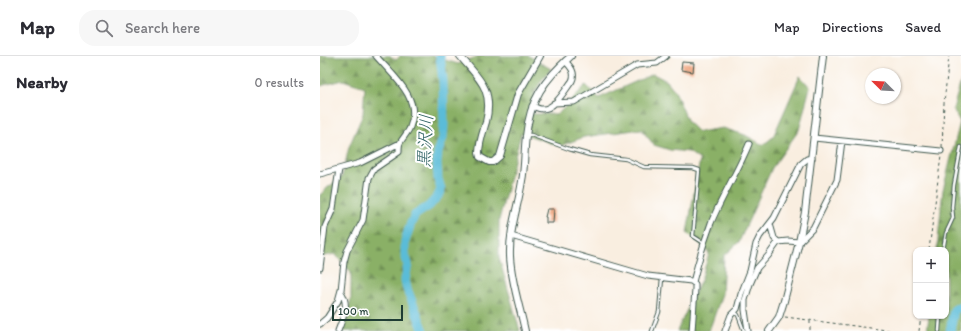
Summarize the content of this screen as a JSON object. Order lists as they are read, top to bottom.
{
  "water": ["黒沢川"],
  "scale_bar": "100 m",
  "north": "top left",
  "page": {
    "header": "Map",
    "search": "Search here",
    "nav": ["Map", "Directions", "Saved"],
    "heading": ["Nearby", "0 results"],
    "map_buttons": ["+", "−"],
    "scale": "100 m"
  }
}
